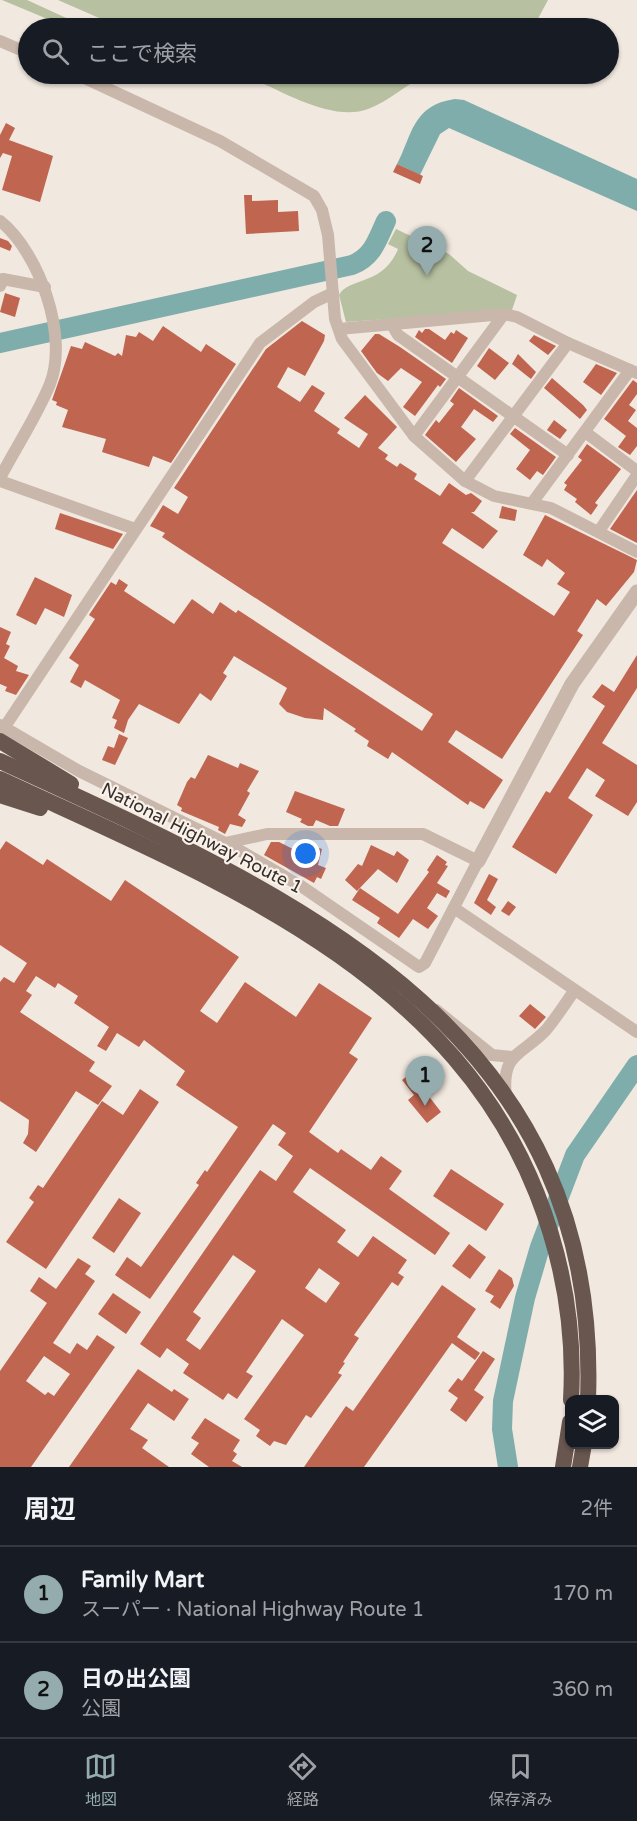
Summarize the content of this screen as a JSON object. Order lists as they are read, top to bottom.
{
  "streets": {
    "highway": ["National Highway Route 1"]
  },
  "page": {
    "search": "ここで検索",
    "pins": ["2", "1"],
    "heading": ["周辺", "2件"],
    "list": [
      {
        "mark": "1",
        "name": "Family Mart",
        "note": "スーパー · National Highway Route 1",
        "value": "170 m"
      },
      {
        "mark": "2",
        "name": "日の出公園",
        "note": "公園",
        "value": "360 m"
      }
    ],
    "nav": ["地図", "経路", "保存済み"]
  }
}
